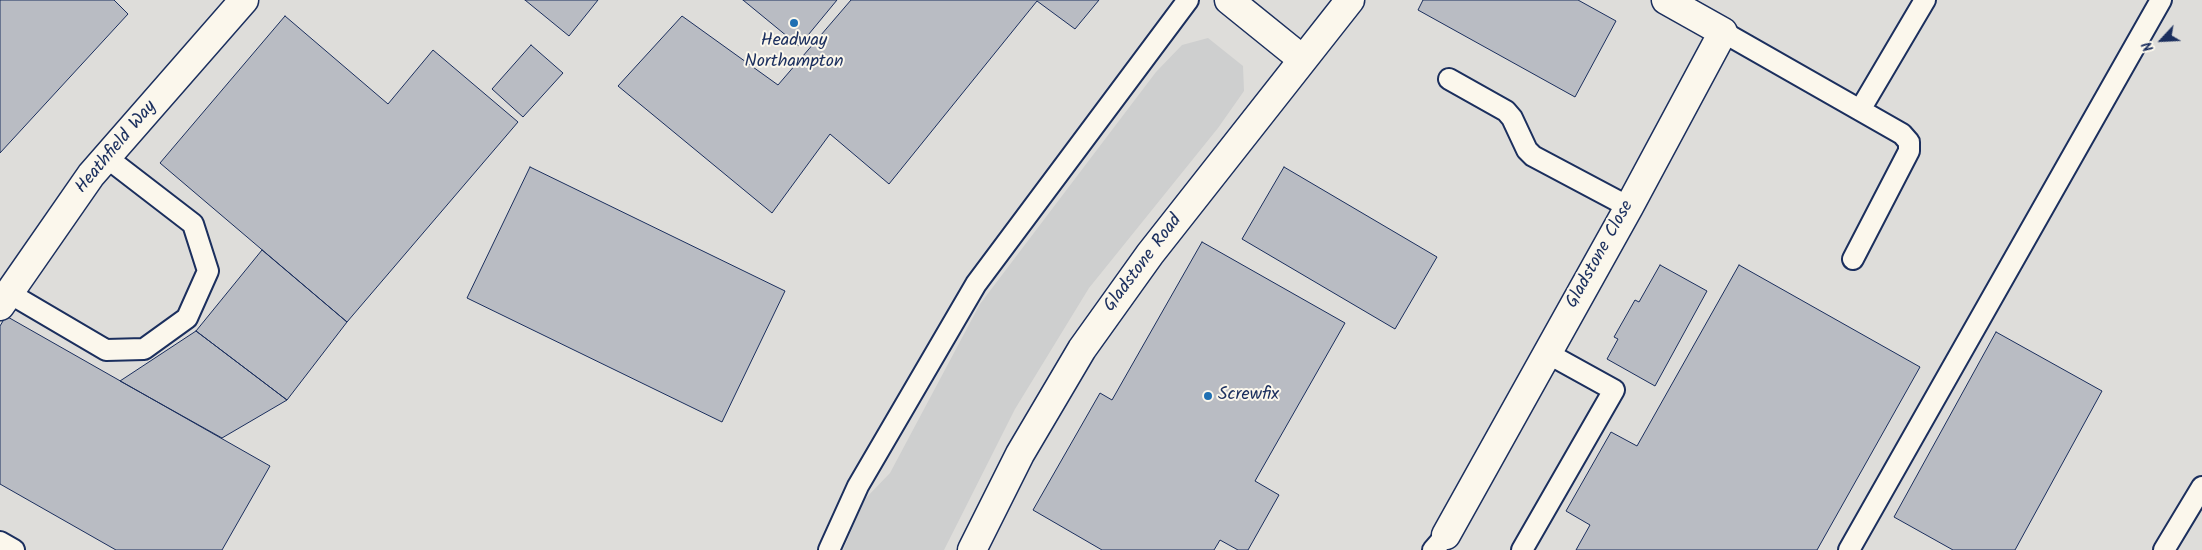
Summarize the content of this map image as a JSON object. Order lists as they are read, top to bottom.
{
  "streets": {
    "street": ["Heathfield Way", "Gladstone Close", "Gladstone Road"]
  },
  "places": ["Headway Northampton", "Screwfix"],
  "north": "bottom left"
}
